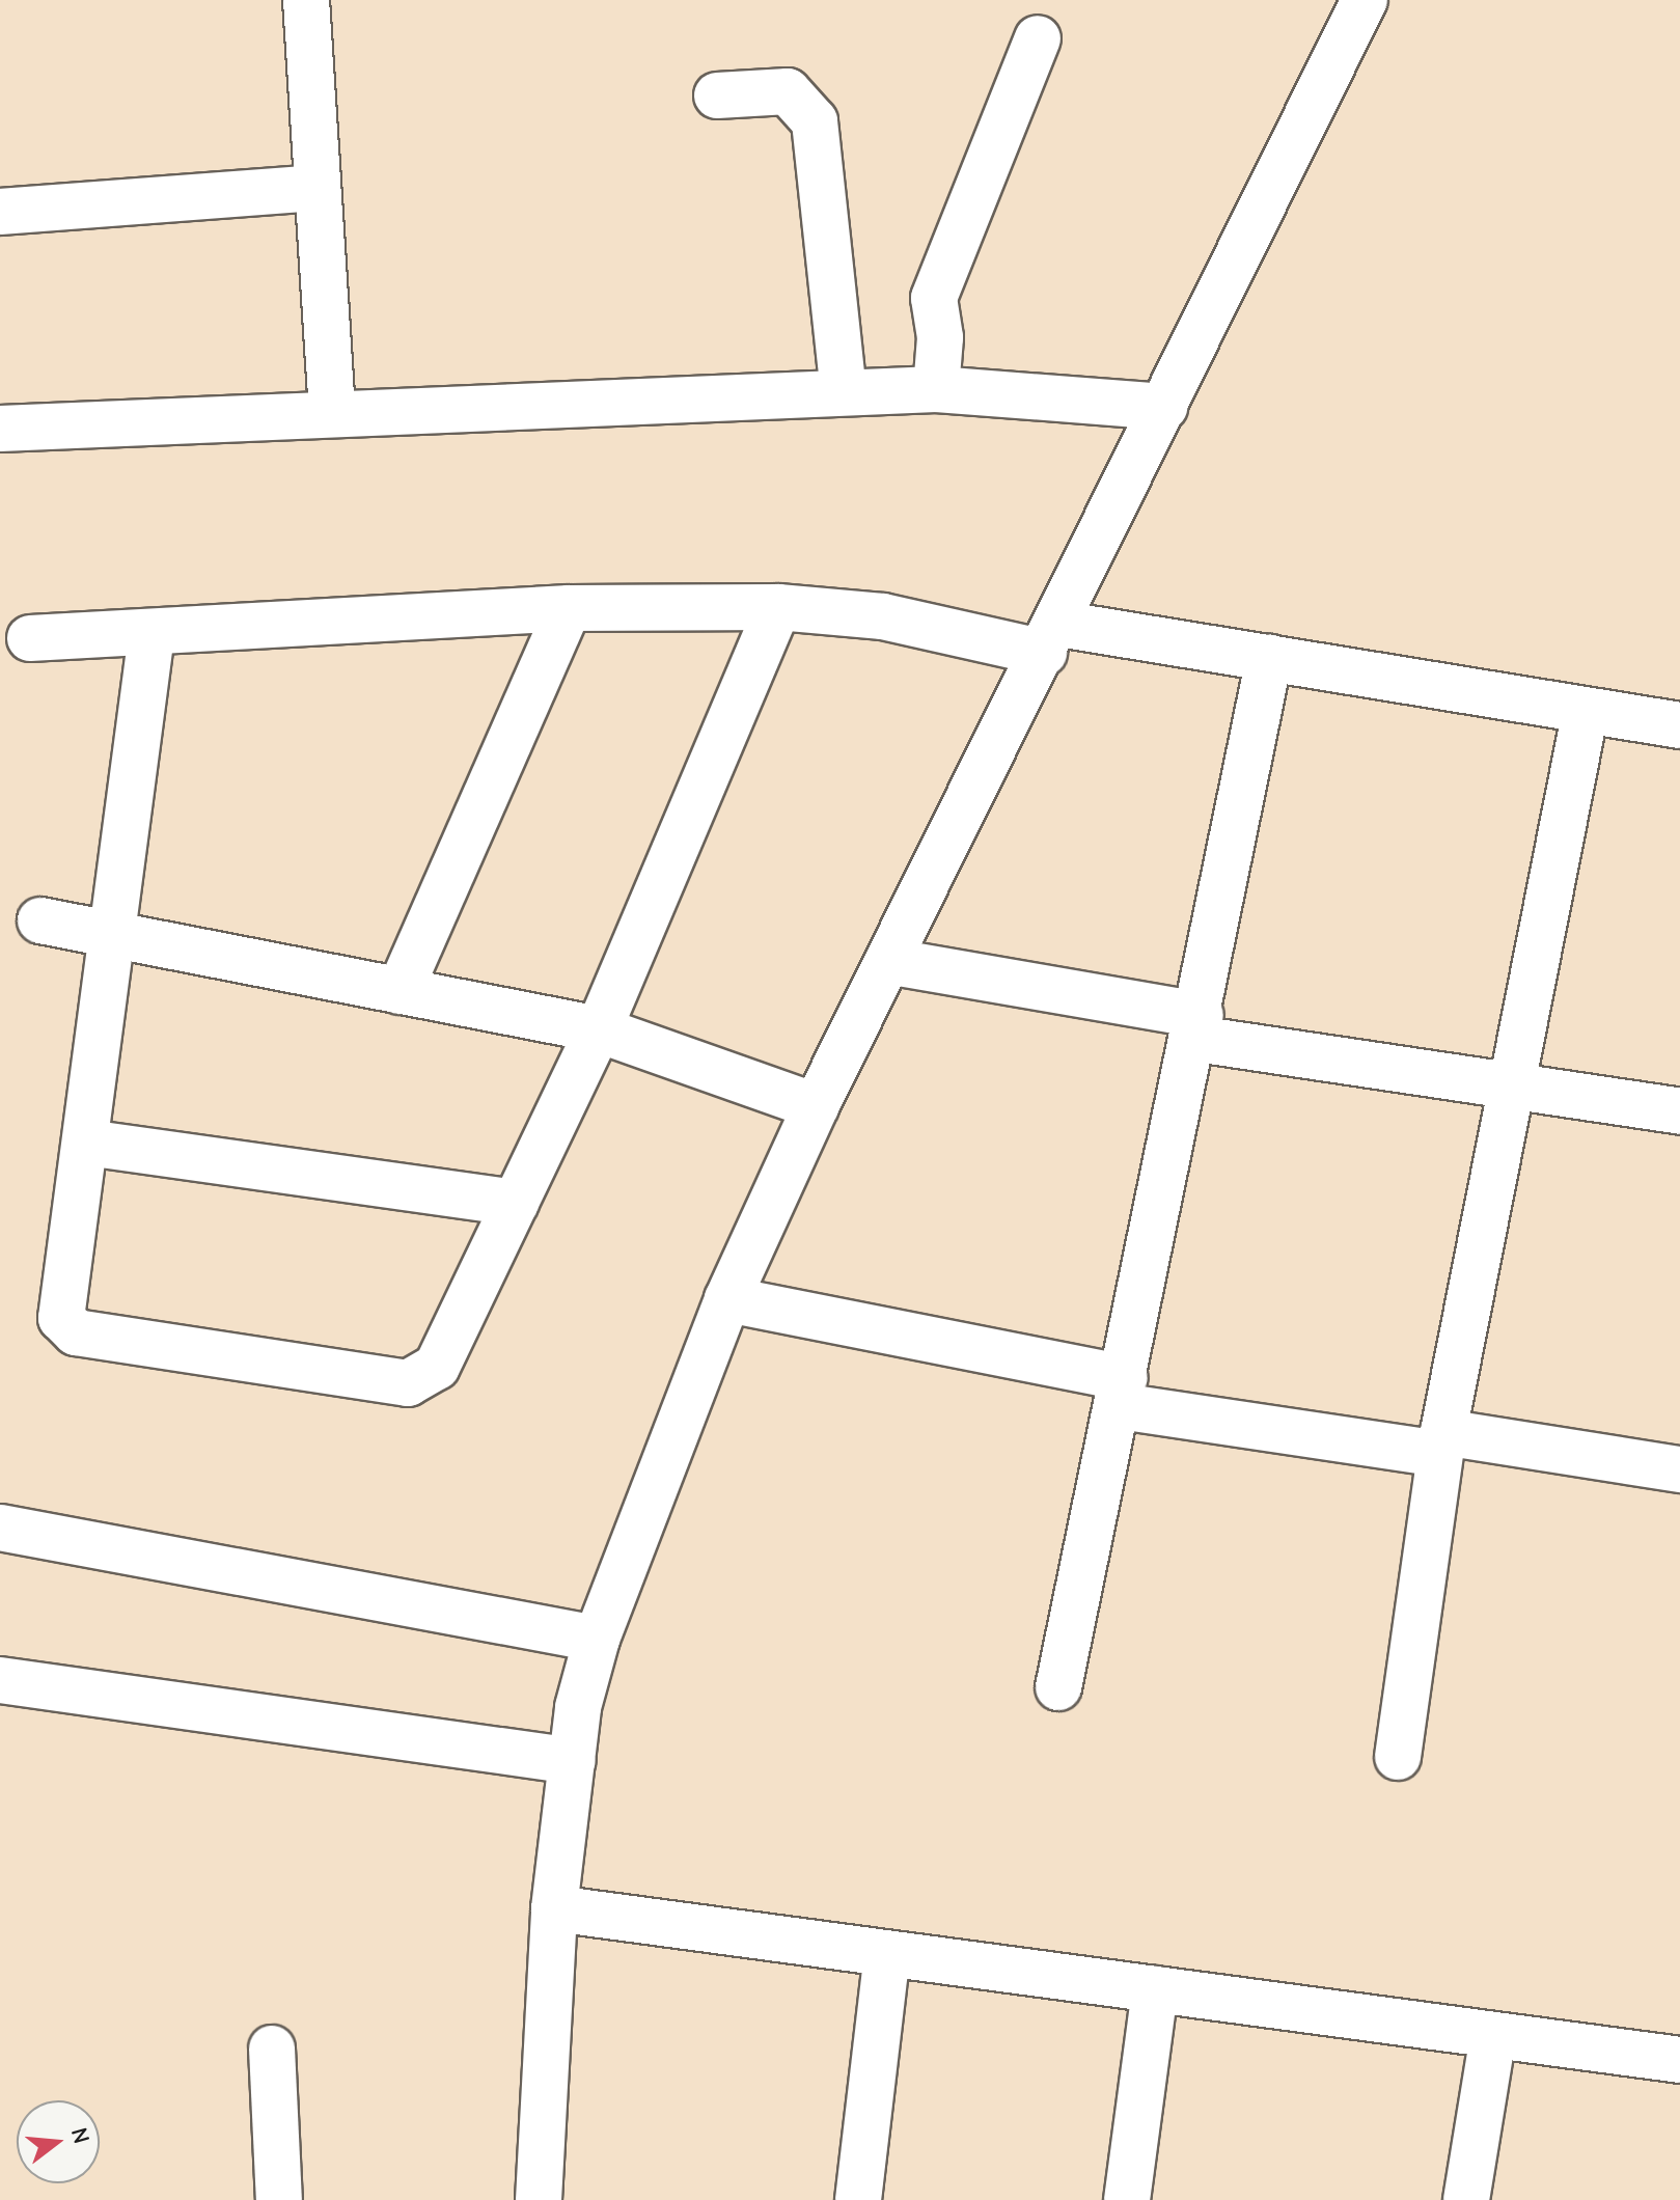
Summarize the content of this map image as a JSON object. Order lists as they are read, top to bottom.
{
  "north": "right"
}
